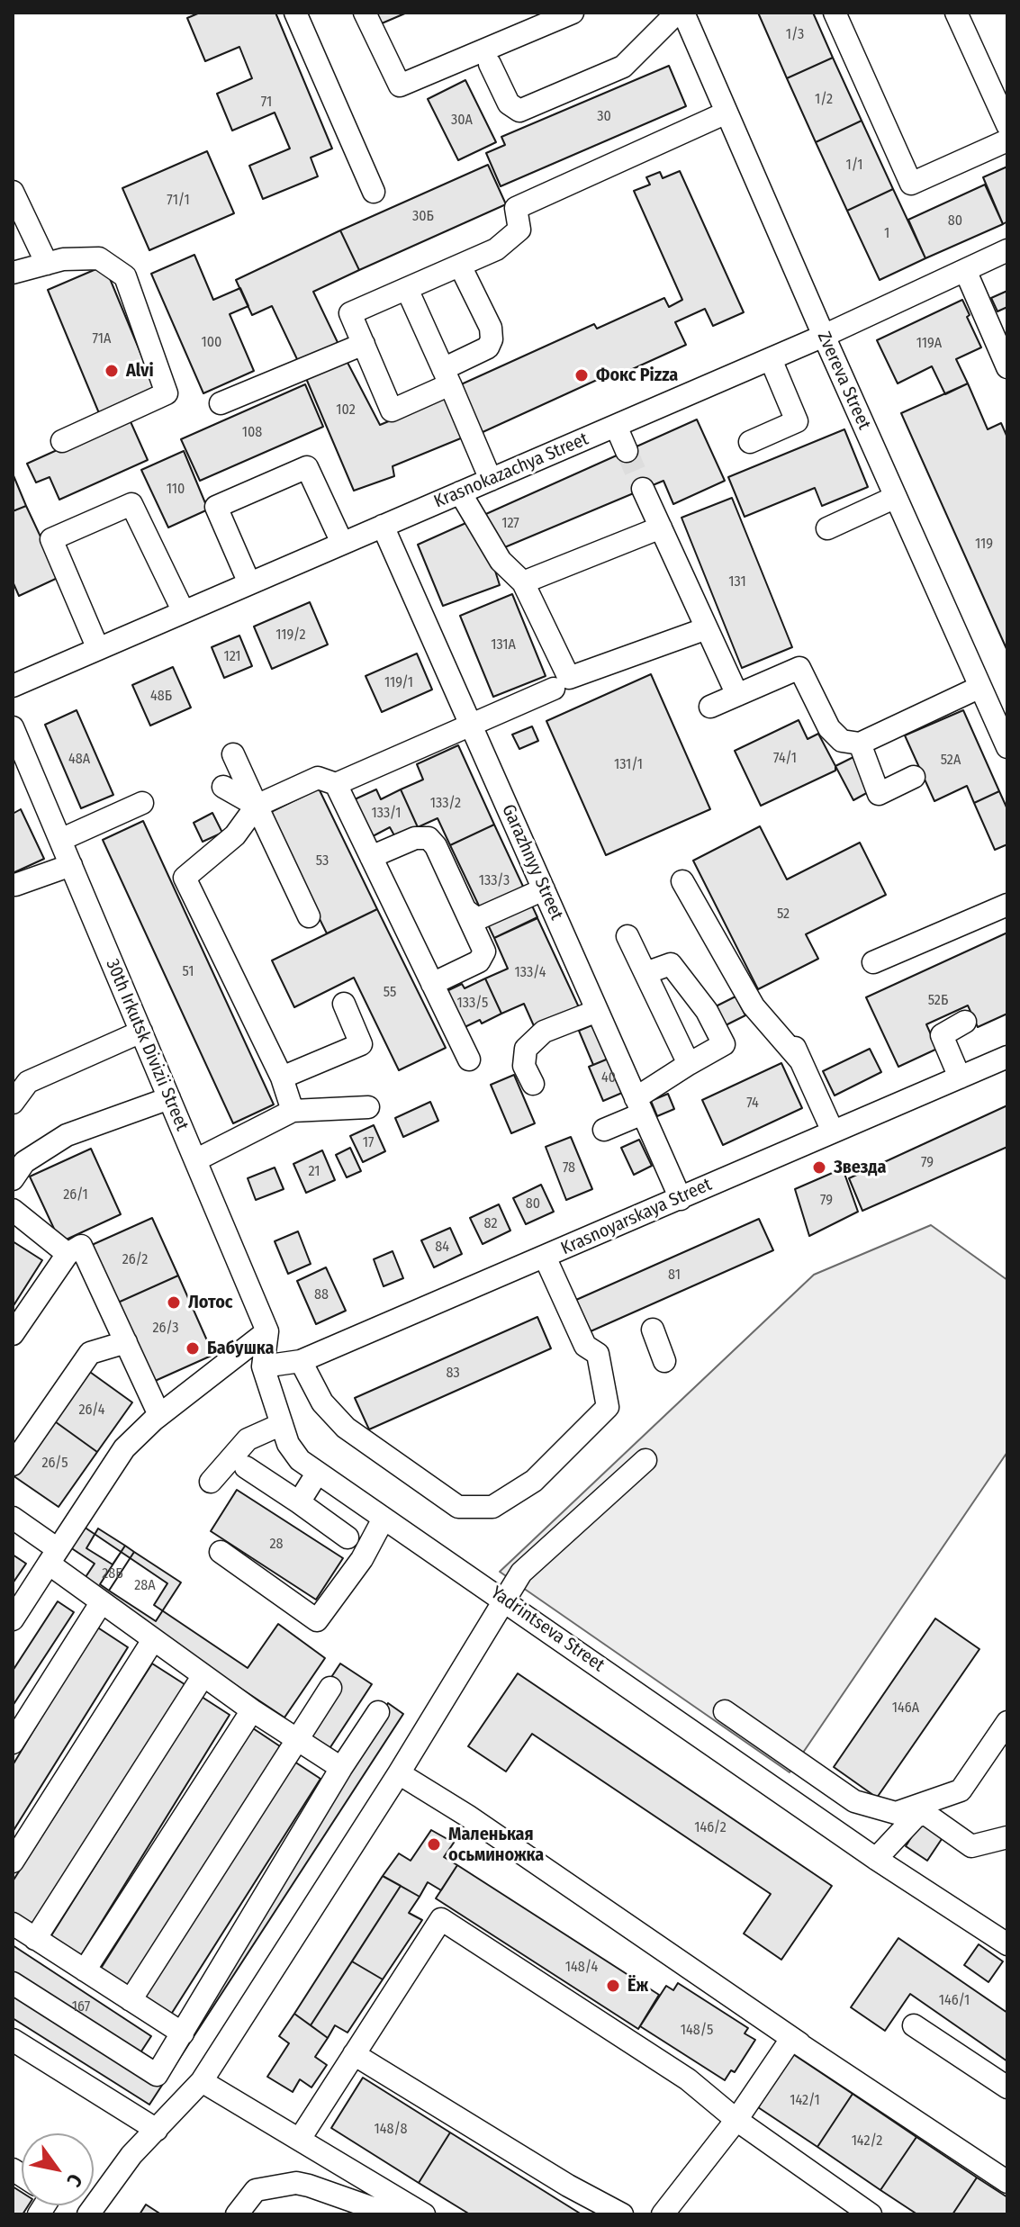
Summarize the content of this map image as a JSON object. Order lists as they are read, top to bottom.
{
  "streets": {
    "street": [
      "Zvereva Street",
      "Krasnokazachya Street",
      "Garazhnyy Street",
      "30th Irkutsk Divizii Street",
      "Krasnoyarskaya Street",
      "Yadrintseva Street"
    ]
  },
  "crossings": [
    ["Zvereva Street", "Krasnokazachya Street"],
    ["Krasnokazachya Street", "Garazhnyy Street"],
    ["Garazhnyy Street", "Krasnoyarskaya Street"],
    ["Krasnoyarskaya Street", "Yadrintseva Street"]
  ],
  "places": [
    "Alvi",
    "Фокс Pizza",
    "Звезда",
    "Лотос",
    "Бабушка",
    "Маленькая осьминожка",
    "Ёж"
  ],
  "house_numbers": [
    "1/3",
    "1/2",
    "71",
    "30",
    "30А",
    "1/1",
    "71/1",
    "30Б",
    "80",
    "1",
    "71А",
    "100",
    "119А",
    "102",
    "108",
    "110",
    "127",
    "119",
    "131",
    "119/2",
    "131А",
    "121",
    "119/1",
    "48Б",
    "74/1",
    "48А",
    "52А",
    "131/1",
    "133/2",
    "133/1",
    "53",
    "133/3",
    "52",
    "51",
    "133/4",
    "55",
    "52Б",
    "133/5",
    "40",
    "74",
    "17",
    "79",
    "78",
    "21",
    "26/1",
    "79",
    "80",
    "82",
    "84",
    "26/2",
    "81",
    "88",
    "26/3",
    "83",
    "26/4",
    "26/5",
    "28",
    "28Б",
    "28А",
    "146А",
    "146/2",
    "148/4",
    "146/1",
    "167",
    "148/5",
    "142/1",
    "148/8",
    "142/2"
  ],
  "north": "bottom right"
}
